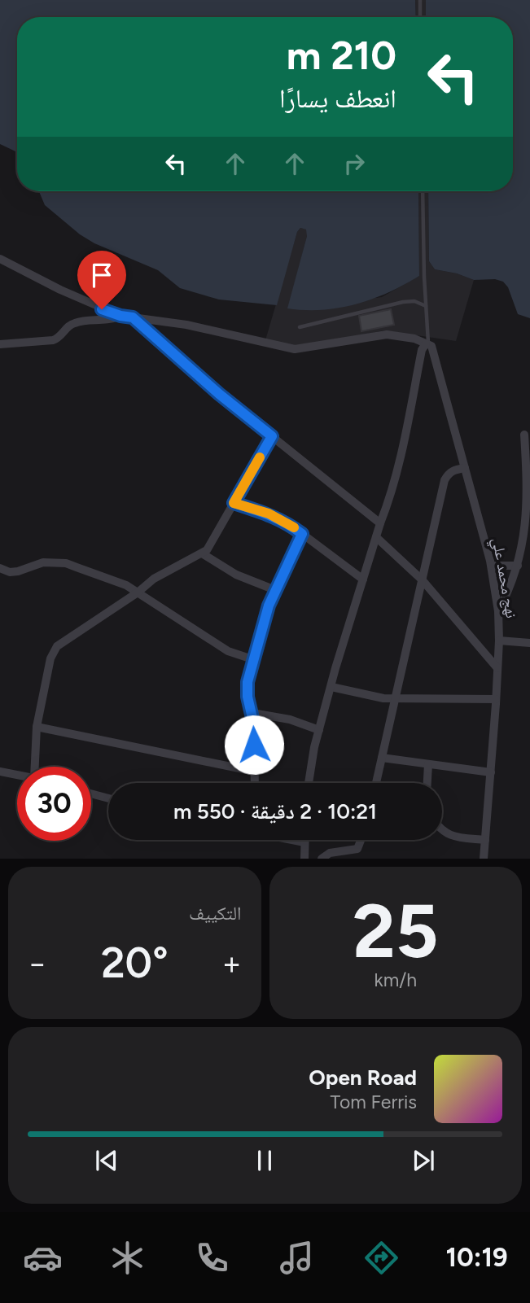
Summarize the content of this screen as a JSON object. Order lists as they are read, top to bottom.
{
  "streets": {
    "street": ["نهج محمد علي"]
  },
  "page": {
    "turn": ["210 m", "انعطف يسارًا"],
    "limit": "30",
    "trip": "10:21 · 2 دقيقة · 550 m",
    "tile": [
      ["25", "km/h"],
      "التكييف"
    ],
    "heat": ["−", "20°", "+"],
    "song": ["Open Road", "Tom Ferris"],
    "tabs": "10:19"
  }
}
